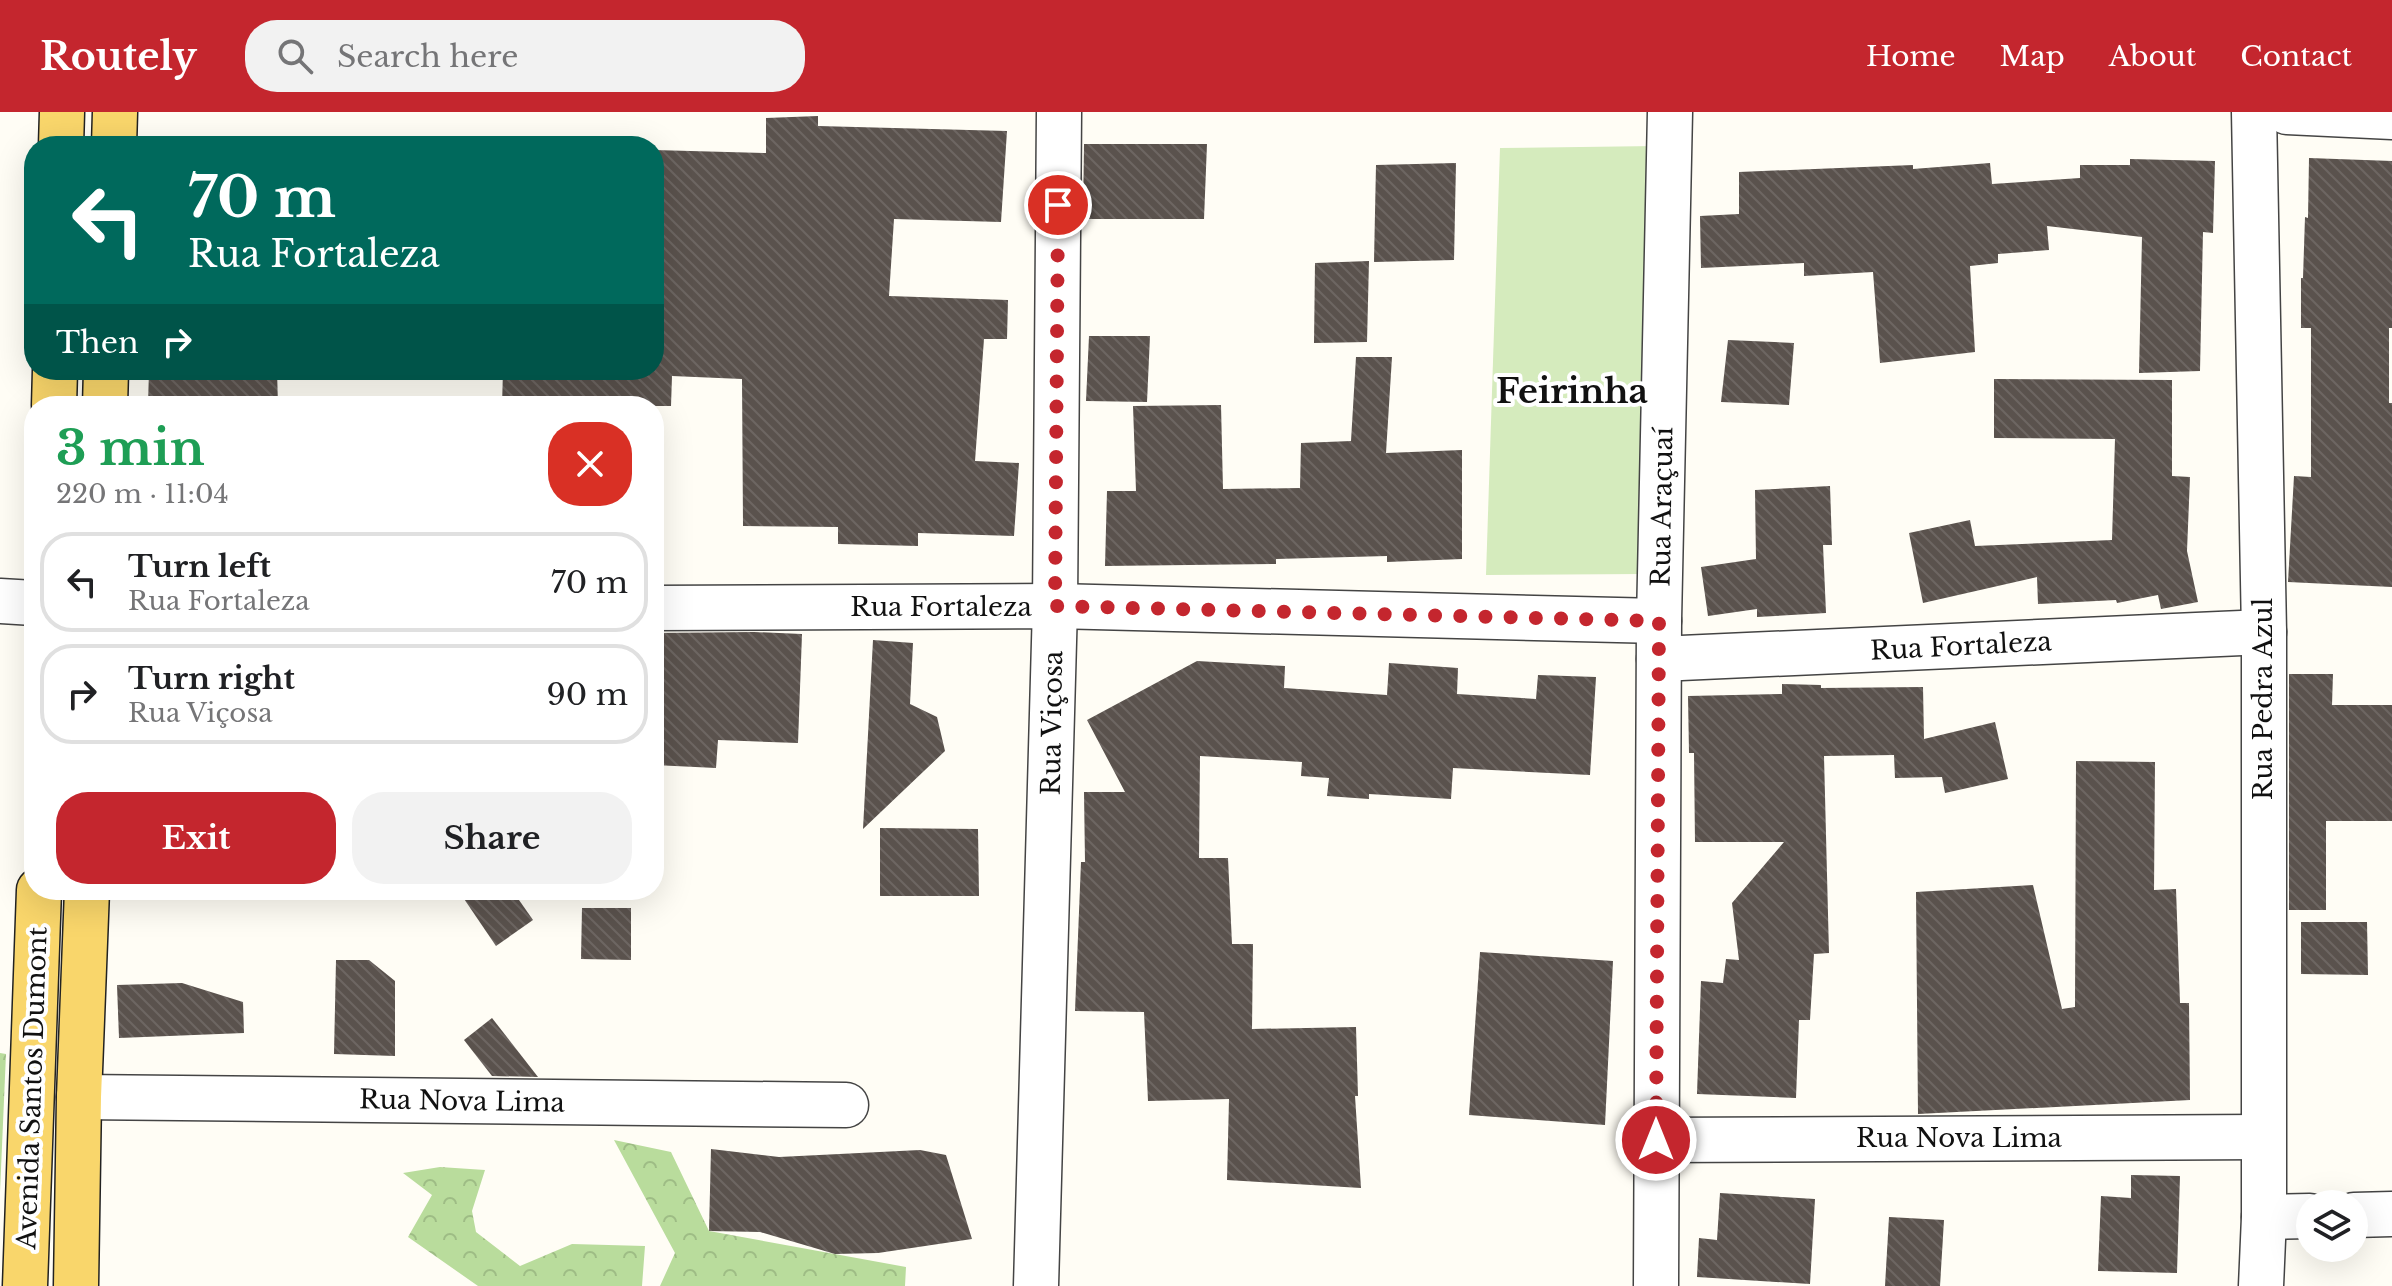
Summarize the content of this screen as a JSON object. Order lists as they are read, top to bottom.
{
  "streets": {
    "main road": ["Avenida Santos Dumont"],
    "street": [
      "Rua Araçuaí",
      "Rua Fortaleza",
      "Rua Pedra Azul",
      "Rua Viçosa",
      "Rua Nova Lima"
    ]
  },
  "crossings": [
    ["Rua Araçuaí", "Rua Fortaleza"],
    ["Rua Araçuaí", "Rua Nova Lima"],
    ["Rua Fortaleza", "Rua Pedra Azul"],
    ["Rua Fortaleza", "Rua Viçosa"],
    ["Rua Pedra Azul", "Rua Nova Lima"],
    ["Avenida Santos Dumont", "Rua Nova Lima"]
  ],
  "districts": ["Feirinha"],
  "page": {
    "header": "Routely",
    "search": "Search here",
    "nav": [
      "Home",
      "Map",
      "About",
      "Contact"
    ],
    "turn": ["70 m", "Rua Fortaleza"],
    "then": "Then",
    "heading": ["3 min", "220 m · 11:04"],
    "list": [
      {
        "name": "Turn left",
        "note": "Rua Fortaleza",
        "value": "70 m"
      },
      {
        "name": "Turn right",
        "note": "Rua Viçosa",
        "value": "90 m"
      }
    ],
    "buttons": ["Exit", "Share"]
  }
}
